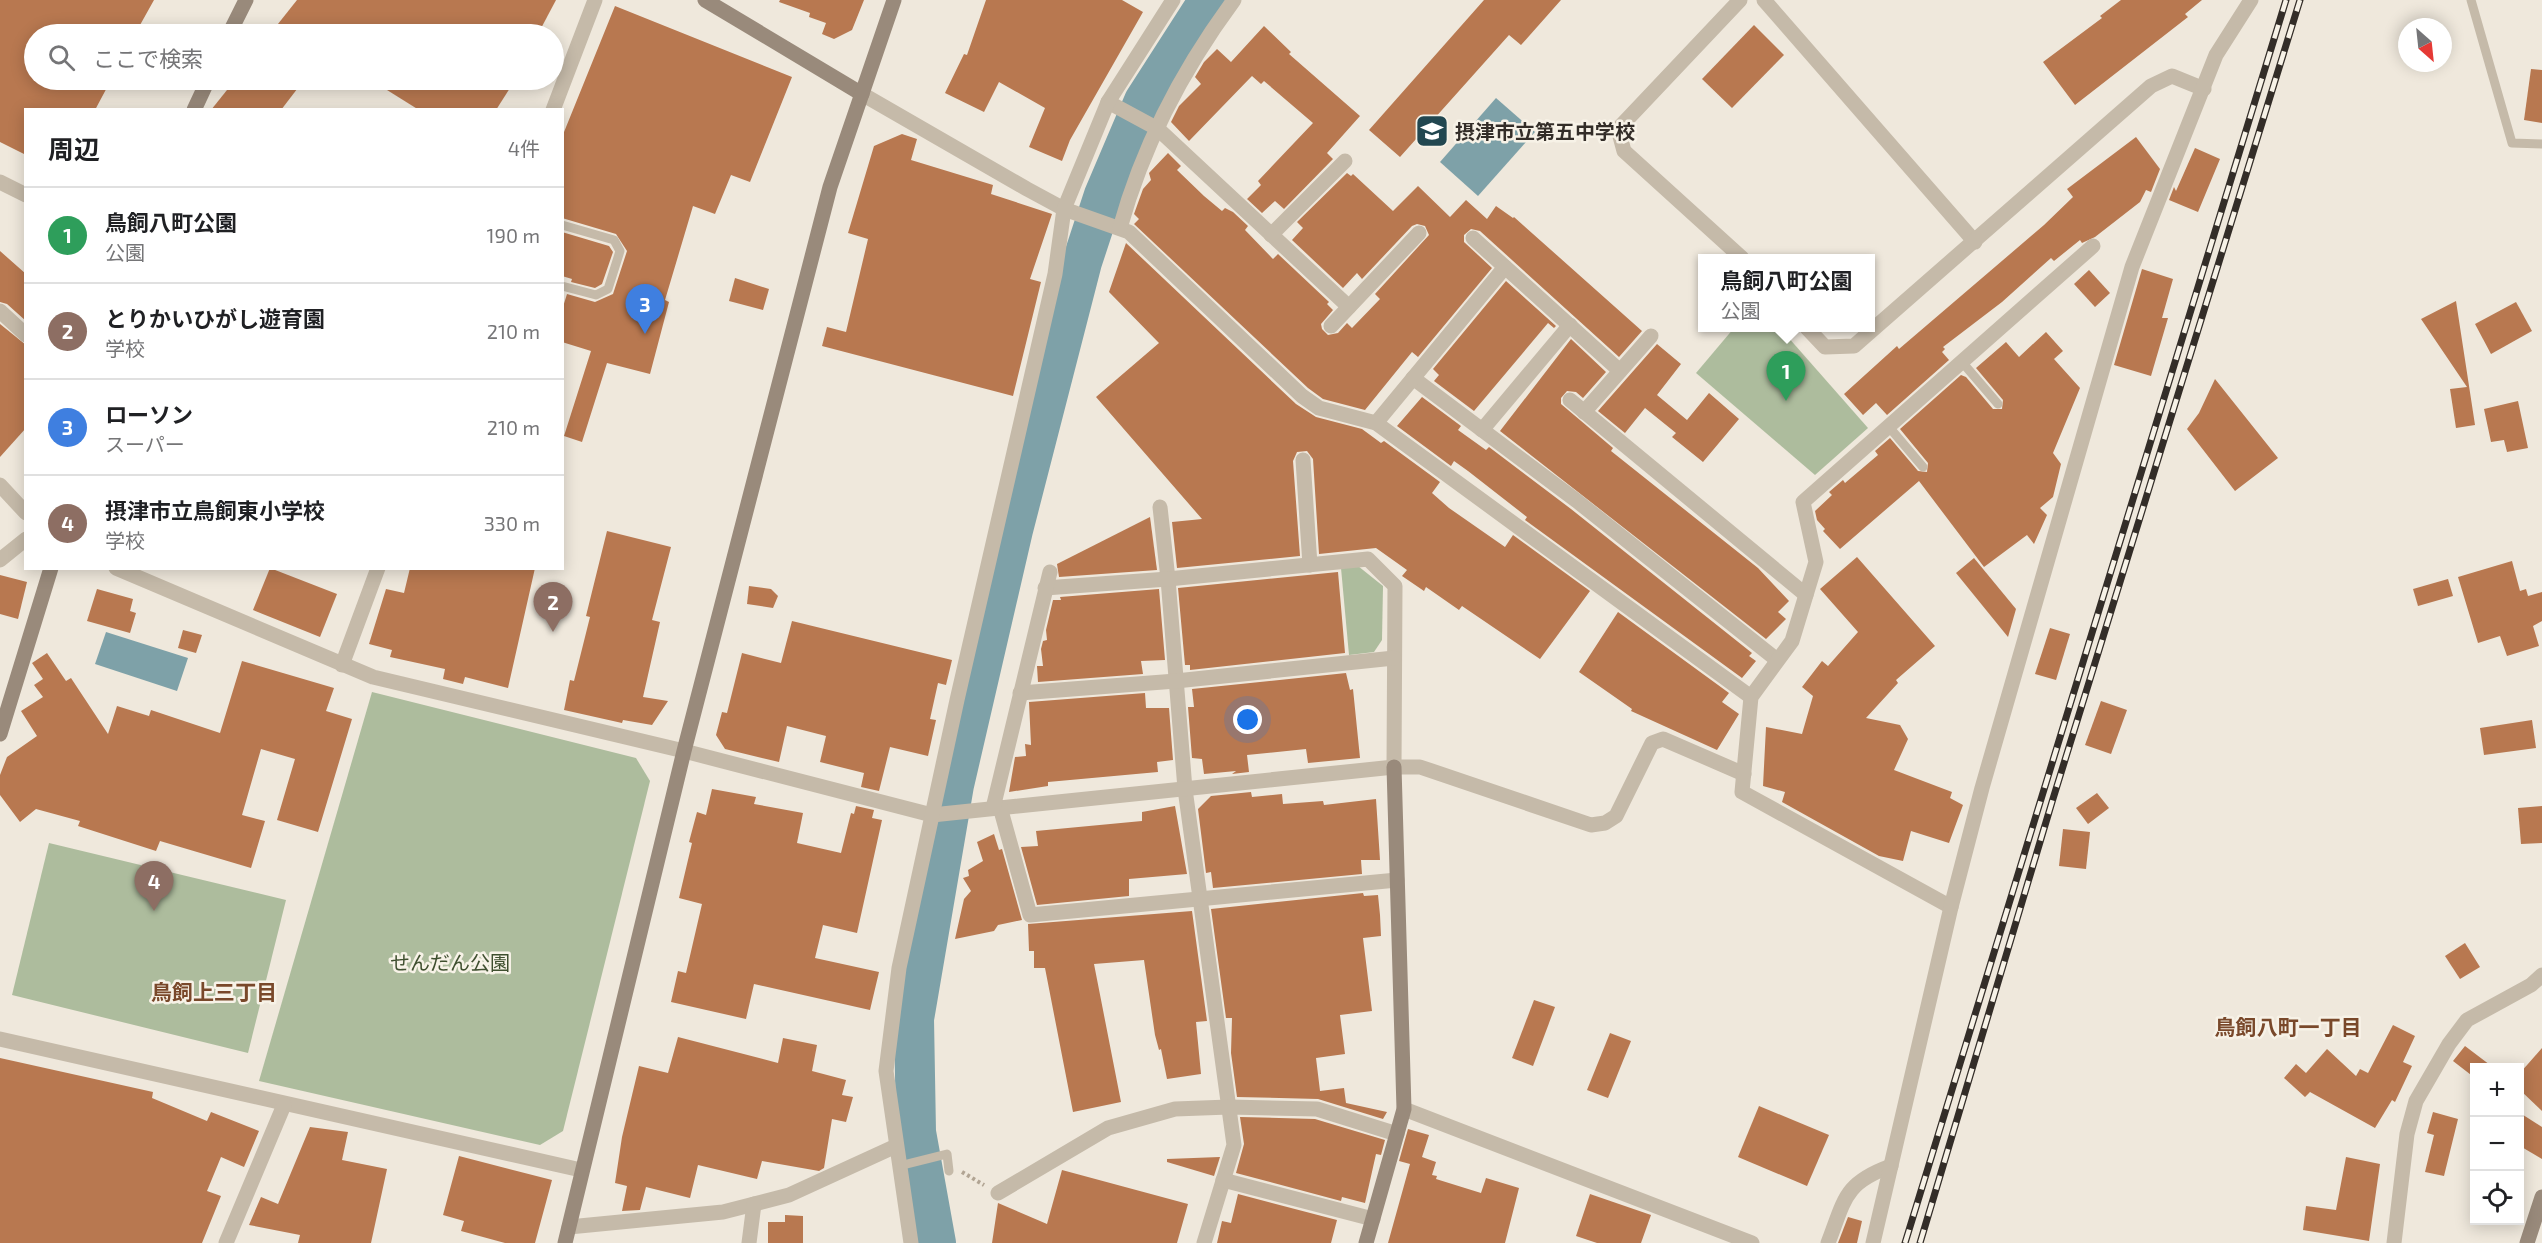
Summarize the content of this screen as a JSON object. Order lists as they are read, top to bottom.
{
  "districts": ["鳥飼上三丁目", "鳥飼八町一丁目"],
  "parks": ["せんだん公園"],
  "places": {
    "school or university": ["摂津市立第五中学校"]
  },
  "north": "bottom right",
  "page": {
    "search": "ここで検索",
    "heading": ["周辺", "4件"],
    "list": [
      {
        "mark": "1",
        "name": "鳥飼八町公園",
        "note": "公園",
        "value": "190 m"
      },
      {
        "mark": "2",
        "name": "とりかいひがし遊育園",
        "note": "学校",
        "value": "210 m"
      },
      {
        "mark": "3",
        "name": "ローソン",
        "note": "スーパー",
        "value": "210 m"
      },
      {
        "mark": "4",
        "name": "摂津市立鳥飼東小学校",
        "note": "学校",
        "value": "330 m"
      }
    ],
    "popup": ["鳥飼八町公園", "公園"],
    "pins": [
      "3",
      "1",
      "2",
      "4"
    ],
    "map_buttons": ["+", "−"]
  }
}
